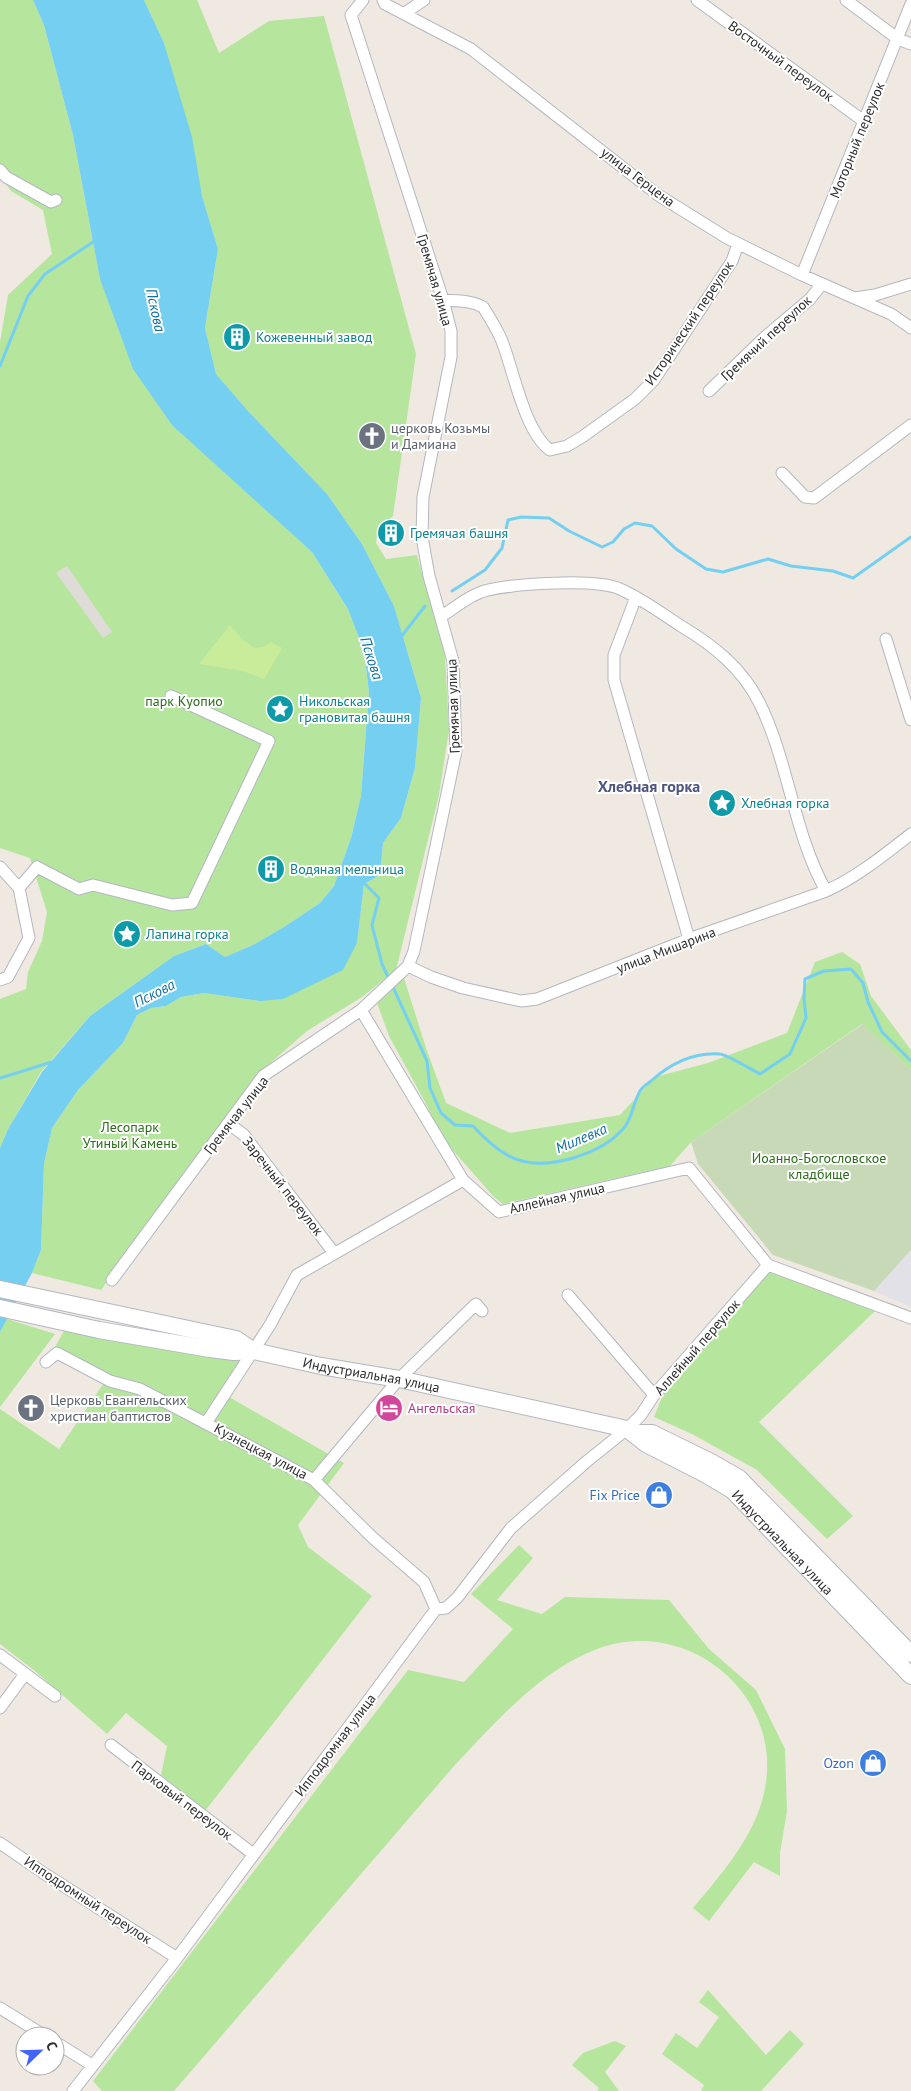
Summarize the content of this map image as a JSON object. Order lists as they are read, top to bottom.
{
  "streets": {
    "street": [
      "Восточный переулок",
      "Моторный переулок",
      "улица Герцена",
      "Гремячая улица",
      "Исторический переулок",
      "Гремячий переулок",
      "улица Мишарина",
      "Заречный переулок",
      "Аллейная улица",
      "Аллейный переулок",
      "Индустриальная улица",
      "Кузнецкая улица",
      "Ипподромная улица",
      "Парковый переулок",
      "Ипподромный переулок"
    ]
  },
  "crossings": [
    ["Восточный переулок", "Моторный переулок"],
    ["Моторный переулок", "улица Герцена"],
    ["улица Герцена", "Исторический переулок"],
    ["улица Герцена", "Гремячий переулок"],
    ["Гремячая улица", "Исторический переулок"],
    ["Гремячая улица", "улица Мишарина"],
    ["Гремячая улица", "Заречный переулок"],
    ["Аллейная улица", "Аллейный переулок"],
    ["Аллейный переулок", "Индустриальная улица"],
    ["Аллейный переулок", "Ипподромная улица"],
    ["Индустриальная улица", "Ипподромная улица"],
    ["Кузнецкая улица", "Ипподромная улица"],
    ["Ипподромная улица", "Парковый переулок"],
    ["Ипподромная улица", "Ипподромный переулок"]
  ],
  "districts": ["Хлебная горка"],
  "water": ["Пскова", "Милевка"],
  "parks": ["парк Куопио", "Лесопарк Утиный Камень", "Иоанно-Богословское кладбище"],
  "places": {
    "building": ["Кожевенный завод", "Гремячая башня", "Водяная мельница"],
    "church": ["церковь Козьмы и Дамиана", "Церковь Евангельских христиан баптистов"],
    "place": ["Никольская грановитая башня", "Хлебная горка", "Лапина горка"],
    "hotel": ["Ангельская"],
    "shop": ["Fix Price", "Ozon"]
  },
  "north": "top right"
}
